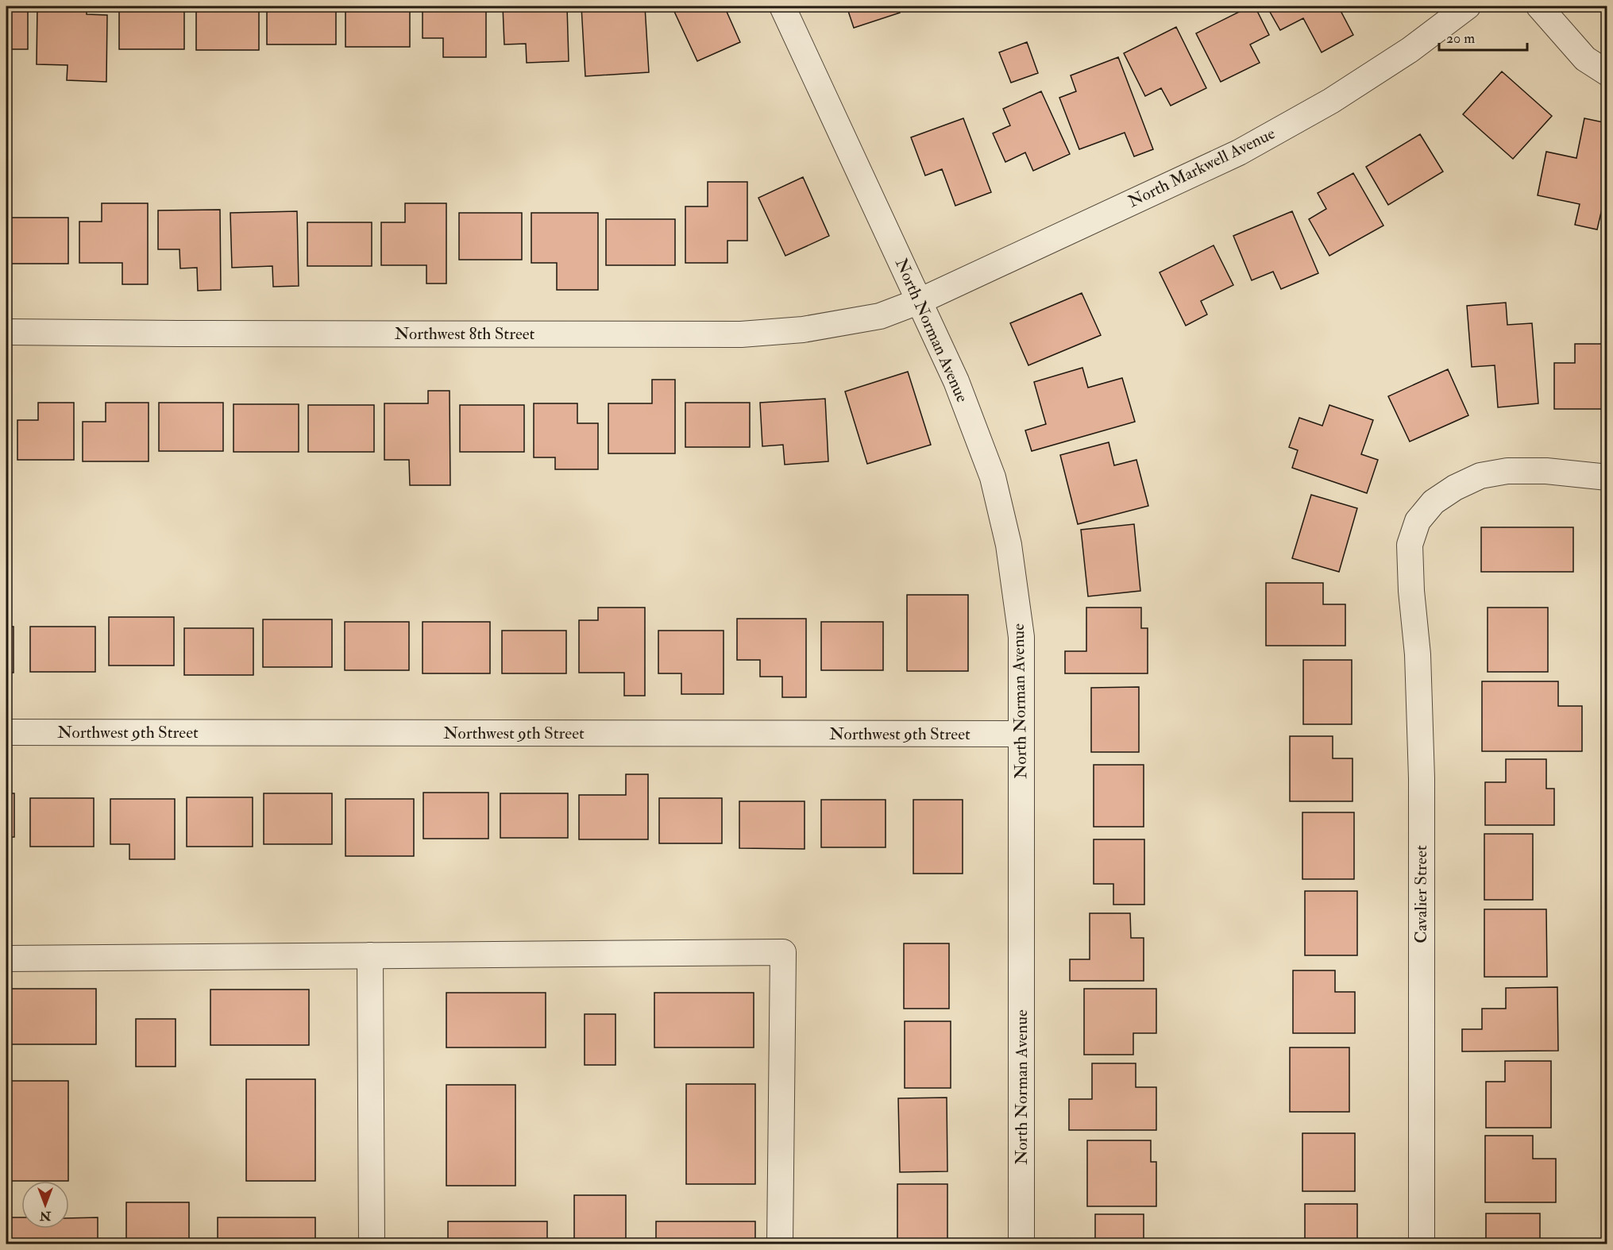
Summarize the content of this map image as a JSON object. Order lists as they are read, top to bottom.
{
  "streets": {
    "street": [
      "North Markwell Avenue",
      "North Norman Avenue",
      "Northwest 8th Street",
      "Northwest 9th Street",
      "Cavalier Street"
    ]
  },
  "crossings": [
    ["North Markwell Avenue", "North Norman Avenue"],
    ["North Markwell Avenue", "Northwest 8th Street"],
    ["North Norman Avenue", "Northwest 8th Street"],
    ["North Norman Avenue", "Northwest 9th Street"]
  ],
  "scale_bar": "20 m",
  "north": "bottom"
}
